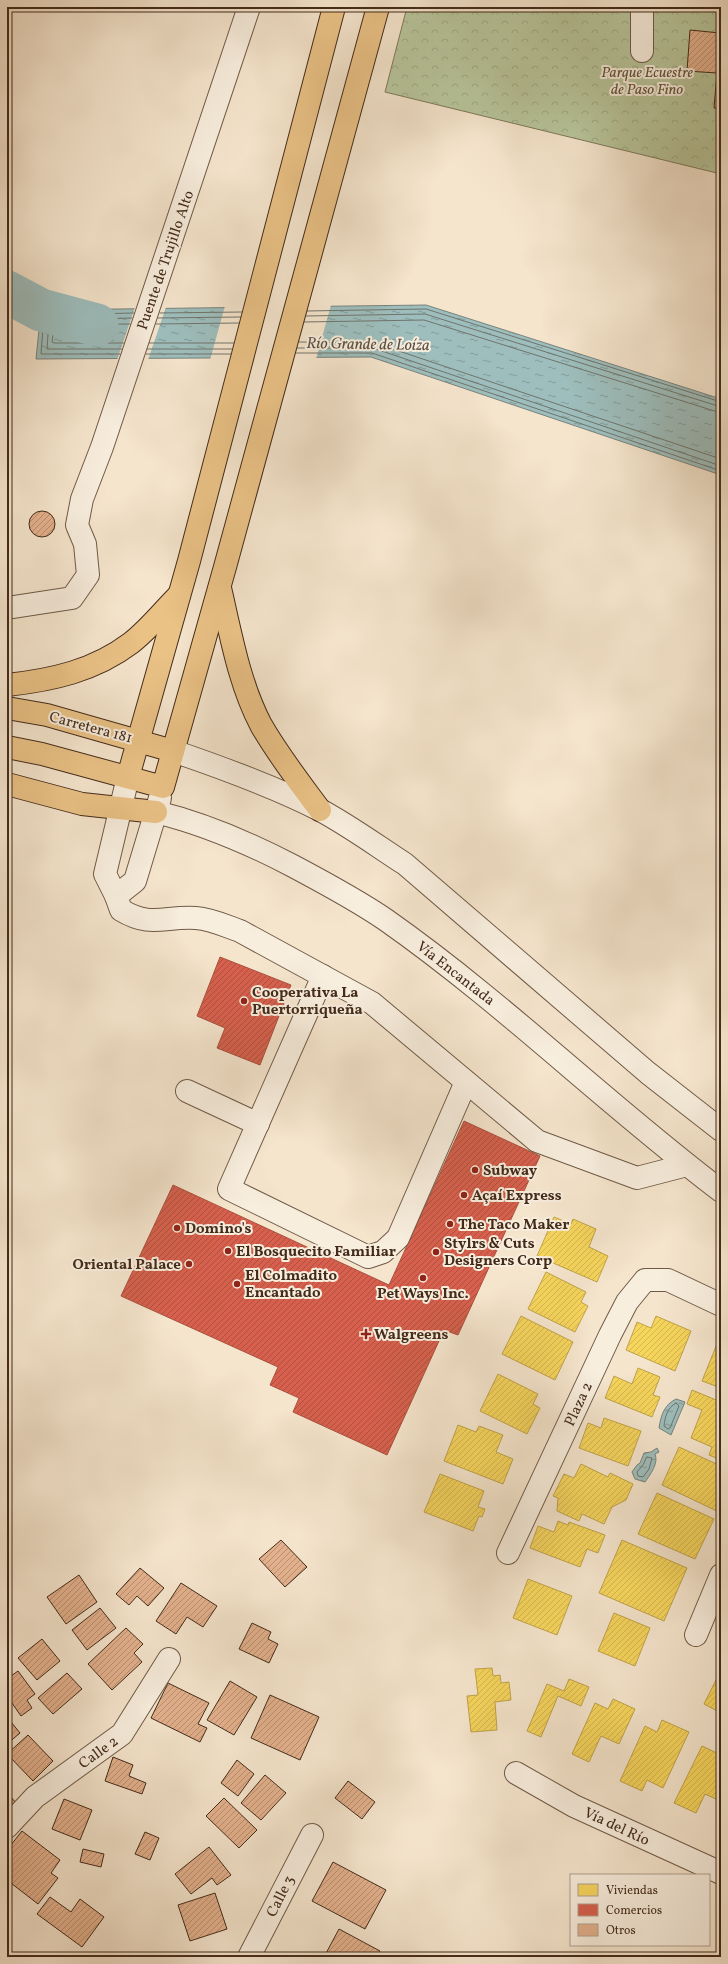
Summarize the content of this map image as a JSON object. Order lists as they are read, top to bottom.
{
  "streets": {
    "main road": ["Carretera 181"],
    "street": [
      "Puente de Trujillo Alto",
      "Vía Encantada",
      "Plaza 2",
      "Calle 2",
      "Vía del Río",
      "Calle 3"
    ]
  },
  "water": ["Río Grande de Loíza"],
  "parks": ["Parque Ecuestre de Paso Fino"],
  "places": {
    "other": [
      "Cooperativa La Puertorriqueña",
      "Subway",
      "Açaí Express",
      "The Taco Maker",
      "Domino's",
      "El Bosquecito Familiar",
      "Stylrs & Cuts Designers Corp",
      "Oriental Palace",
      "Pet Ways Inc.",
      "El Colmadito Encantado"
    ],
    "health": ["Walgreens"]
  },
  "legend": ["Viviendas", "Comercios", "Otros"]
}
